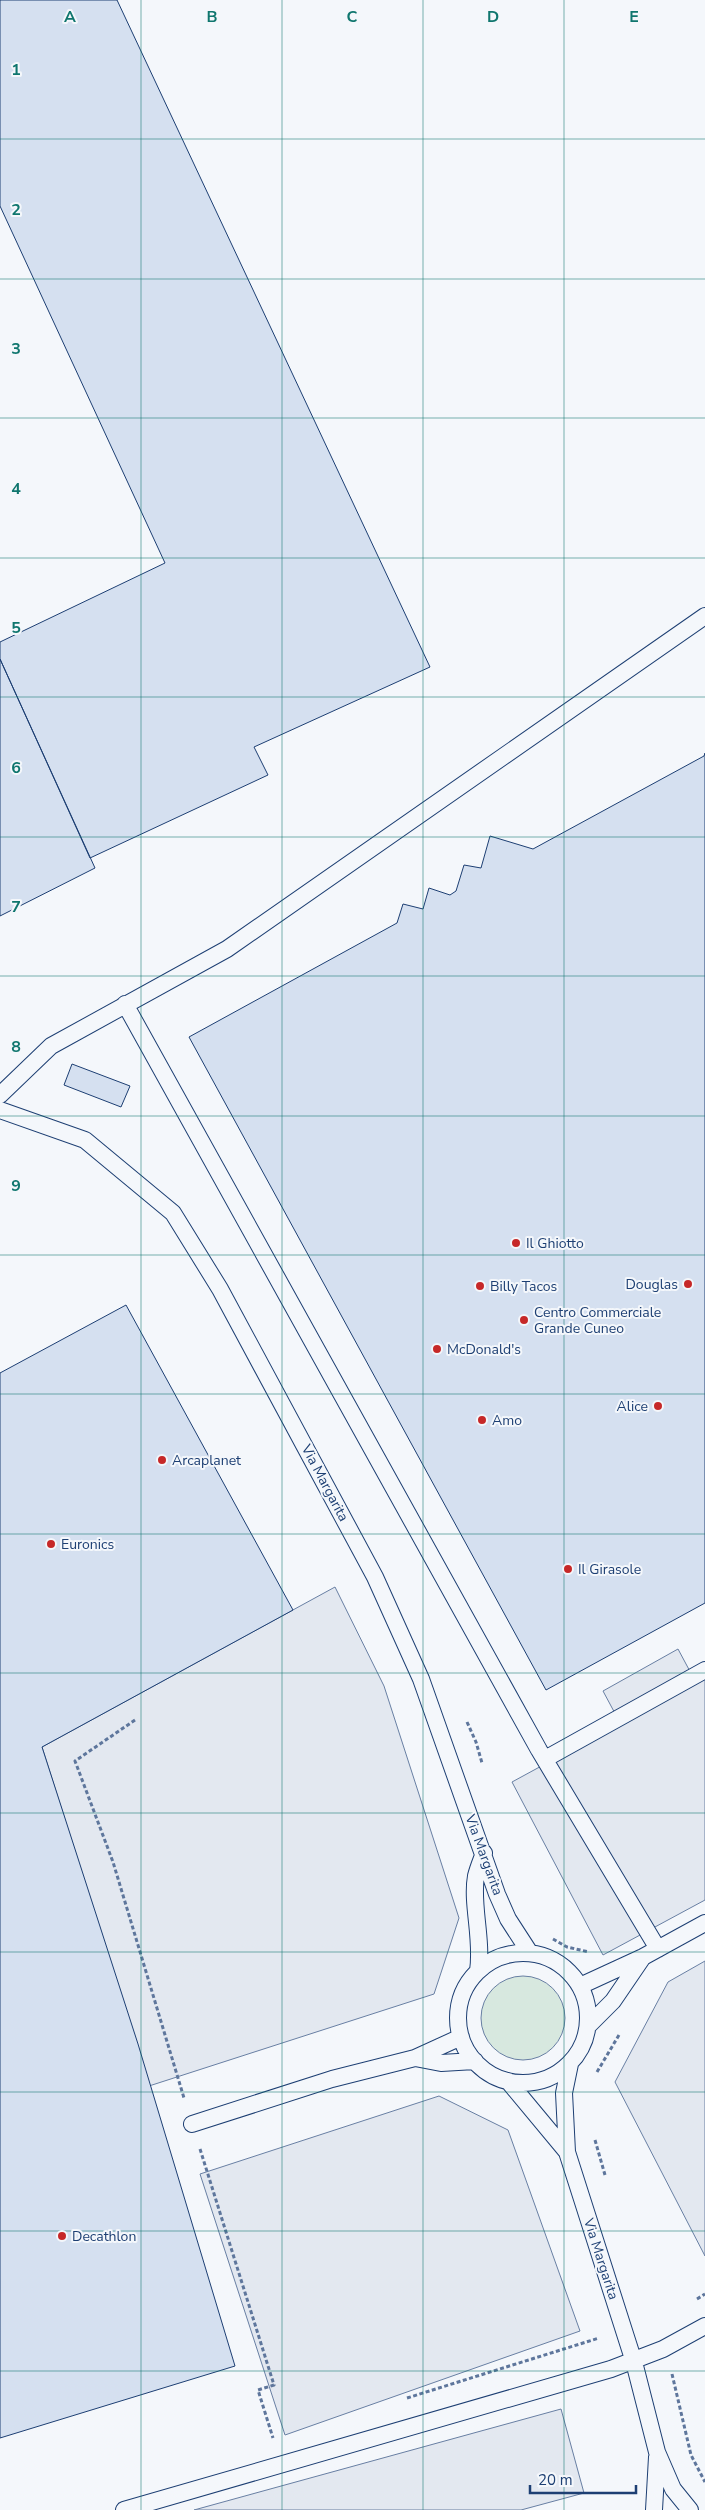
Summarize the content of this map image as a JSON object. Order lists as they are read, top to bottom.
{
  "streets": {
    "lane": ["Via Margarita"]
  },
  "places": [
    "Il Ghiotto",
    "Douglas",
    "Billy Tacos",
    "Centro Commerciale Grande Cuneo",
    "McDonald's",
    "Alice",
    "Amo",
    "Arcaplanet",
    "Euronics",
    "Il Girasole",
    "Decathlon"
  ],
  "scale_bar": "20 m",
  "grid": {
    "columns": [
      "A",
      "B",
      "C",
      "D",
      "E"
    ],
    "rows": [
      "1",
      "2",
      "3",
      "4",
      "5",
      "6",
      "7",
      "8",
      "9"
    ]
  }
}
